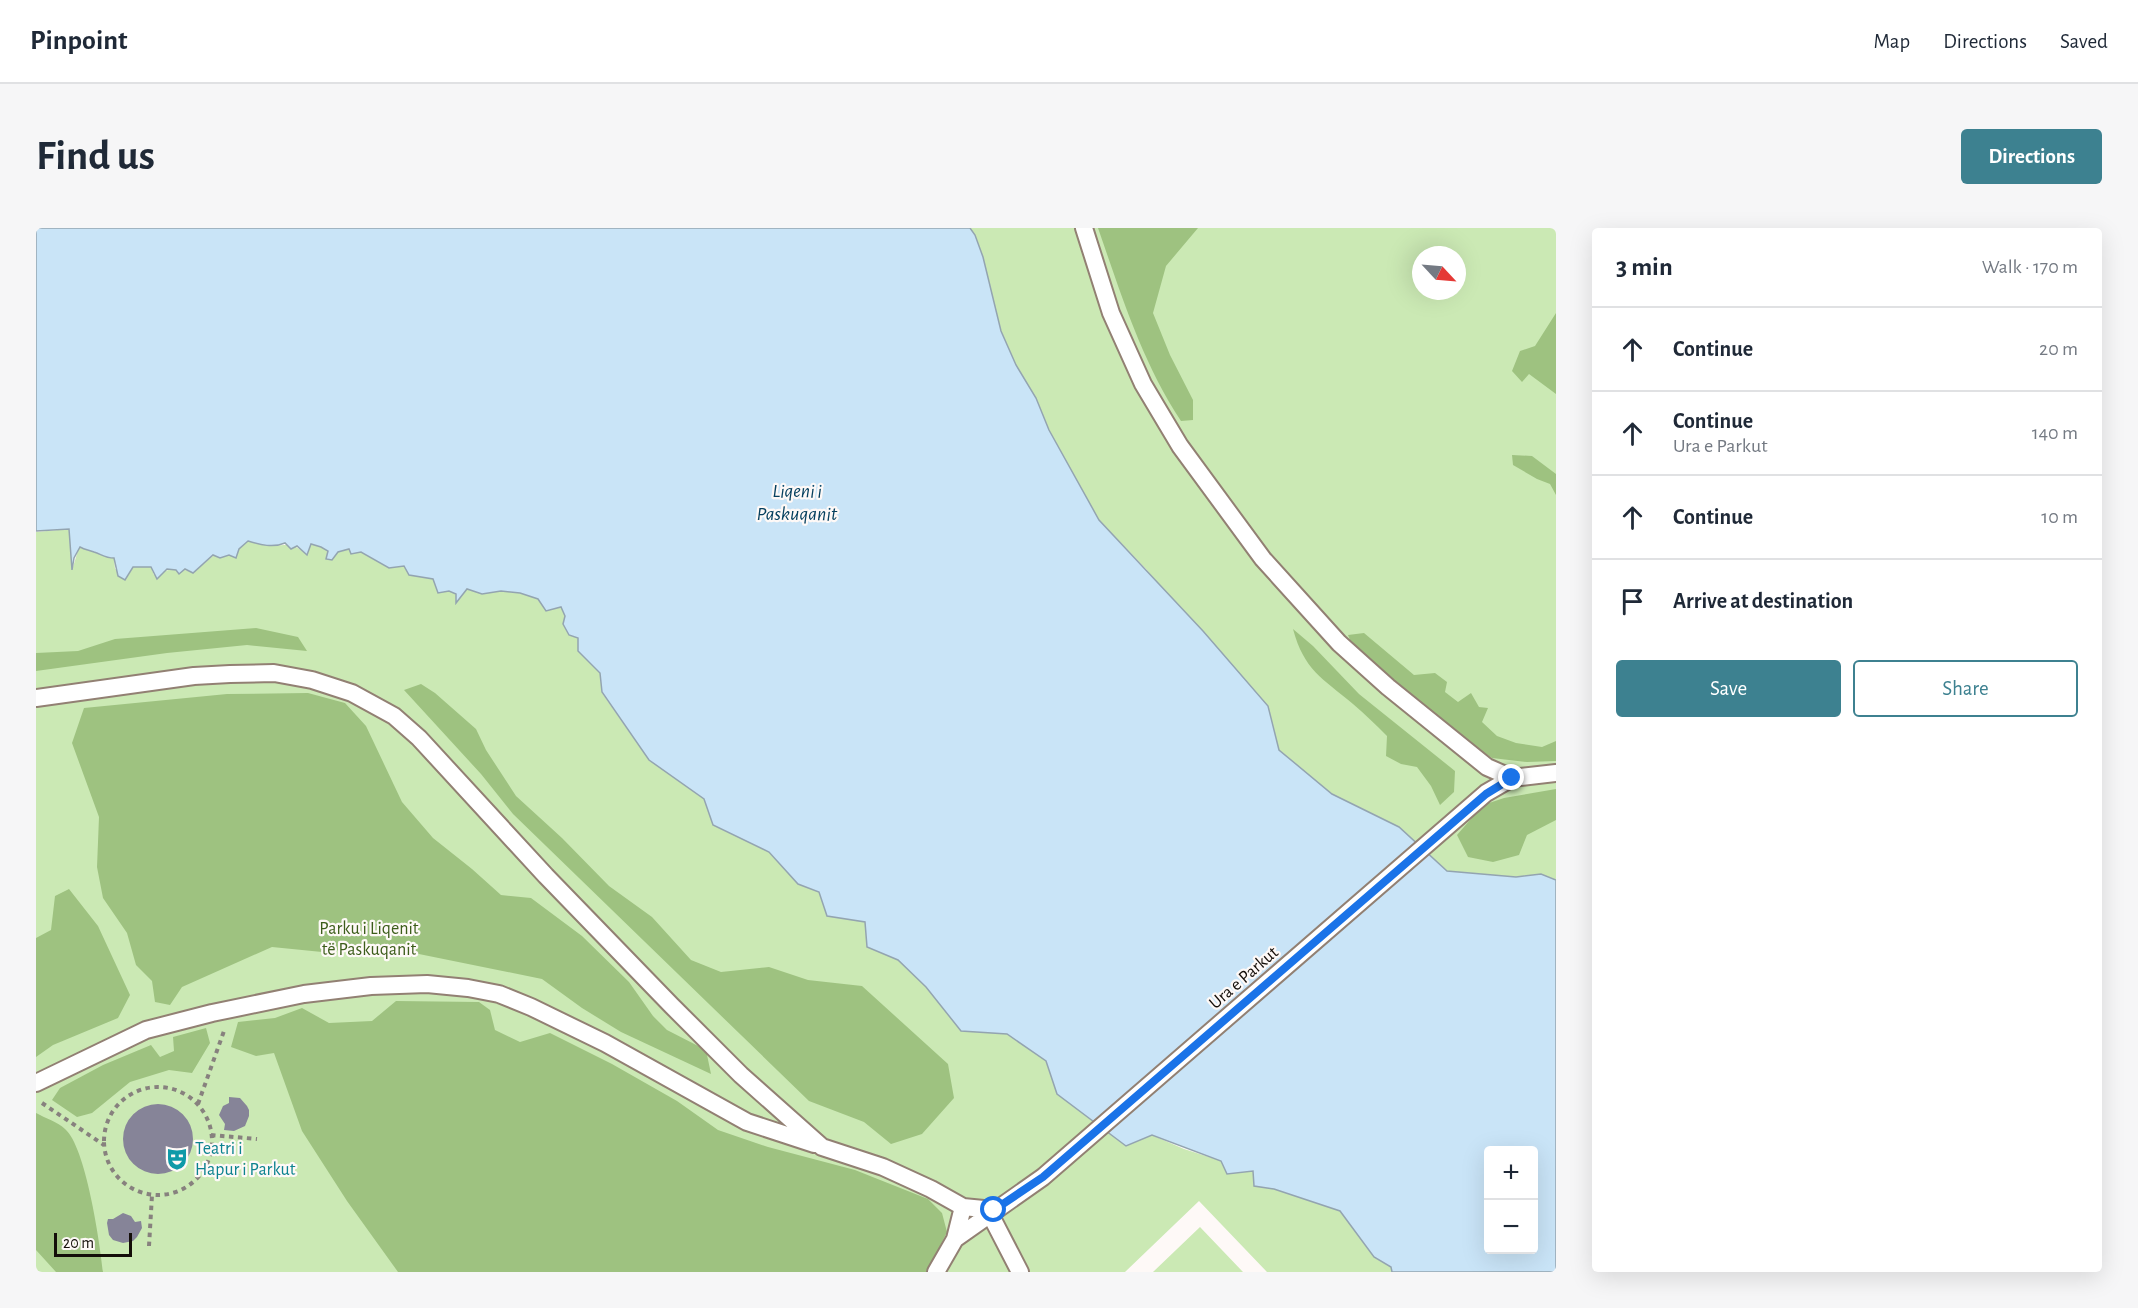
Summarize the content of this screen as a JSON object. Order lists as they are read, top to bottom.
{
  "streets": {
    "street": ["Ura e Parkut"]
  },
  "water": ["Liqeni i Paskuqanit"],
  "parks": ["Parku i Liqenit të Paskuqanit"],
  "places": {
    "theatre": ["Teatri i Hapur i Parkut"]
  },
  "scale_bar": "20 m",
  "north": "bottom right",
  "page": {
    "header": "Pinpoint",
    "nav": ["Map", "Directions", "Saved"],
    "buttons": [
      "Directions",
      ["Save", "Share"]
    ],
    "title": "Find us",
    "heading": ["3 min", "Walk · 170 m"],
    "list": [
      ["Continue", "20 m"],
      ["Continue", "Ura e Parkut", "140 m"],
      ["Continue", "10 m"],
      "Arrive at destination"
    ],
    "map_buttons": ["+", "−"],
    "scale": "20 m"
  }
}
